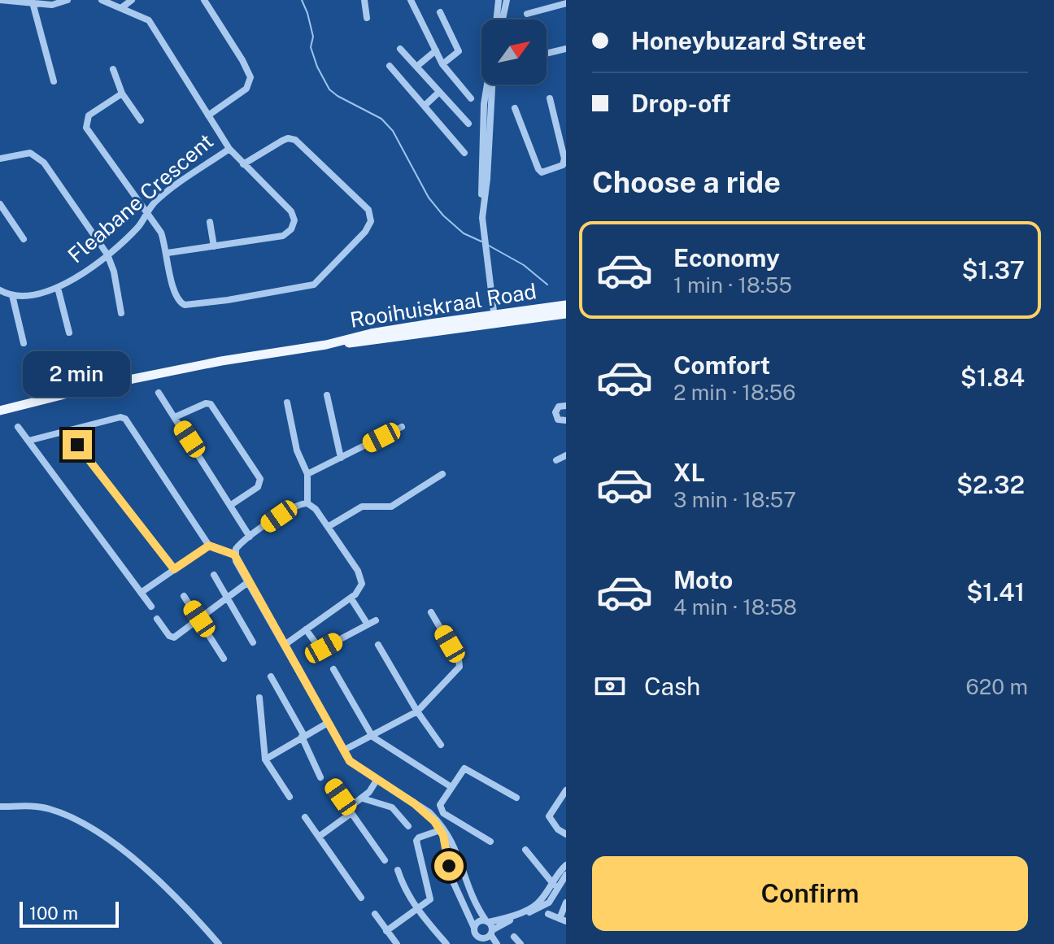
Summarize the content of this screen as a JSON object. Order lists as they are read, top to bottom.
{
  "streets": {
    "main road": ["Rooihuiskraal Road"],
    "street": ["Fleabane Crescent"]
  },
  "scale_bar": "100 m",
  "north": "top right",
  "page": {
    "banner": ["Honeybuzard Street", "Drop-off"],
    "heading": "Choose a ride",
    "list": [
      {
        "name": "Economy",
        "note": "1 min · 18:55",
        "value": "$1.37"
      },
      {
        "name": "Comfort",
        "note": "2 min · 18:56",
        "value": "$1.84"
      },
      {
        "name": "XL",
        "note": "3 min · 18:57",
        "value": "$2.32"
      },
      {
        "name": "Moto",
        "note": "4 min · 18:58",
        "value": "$1.41"
      }
    ],
    "bubble": "2 min",
    "pay": ["Cash", "620 m"],
    "buttons": "Confirm",
    "scale": "100 m"
  }
}
